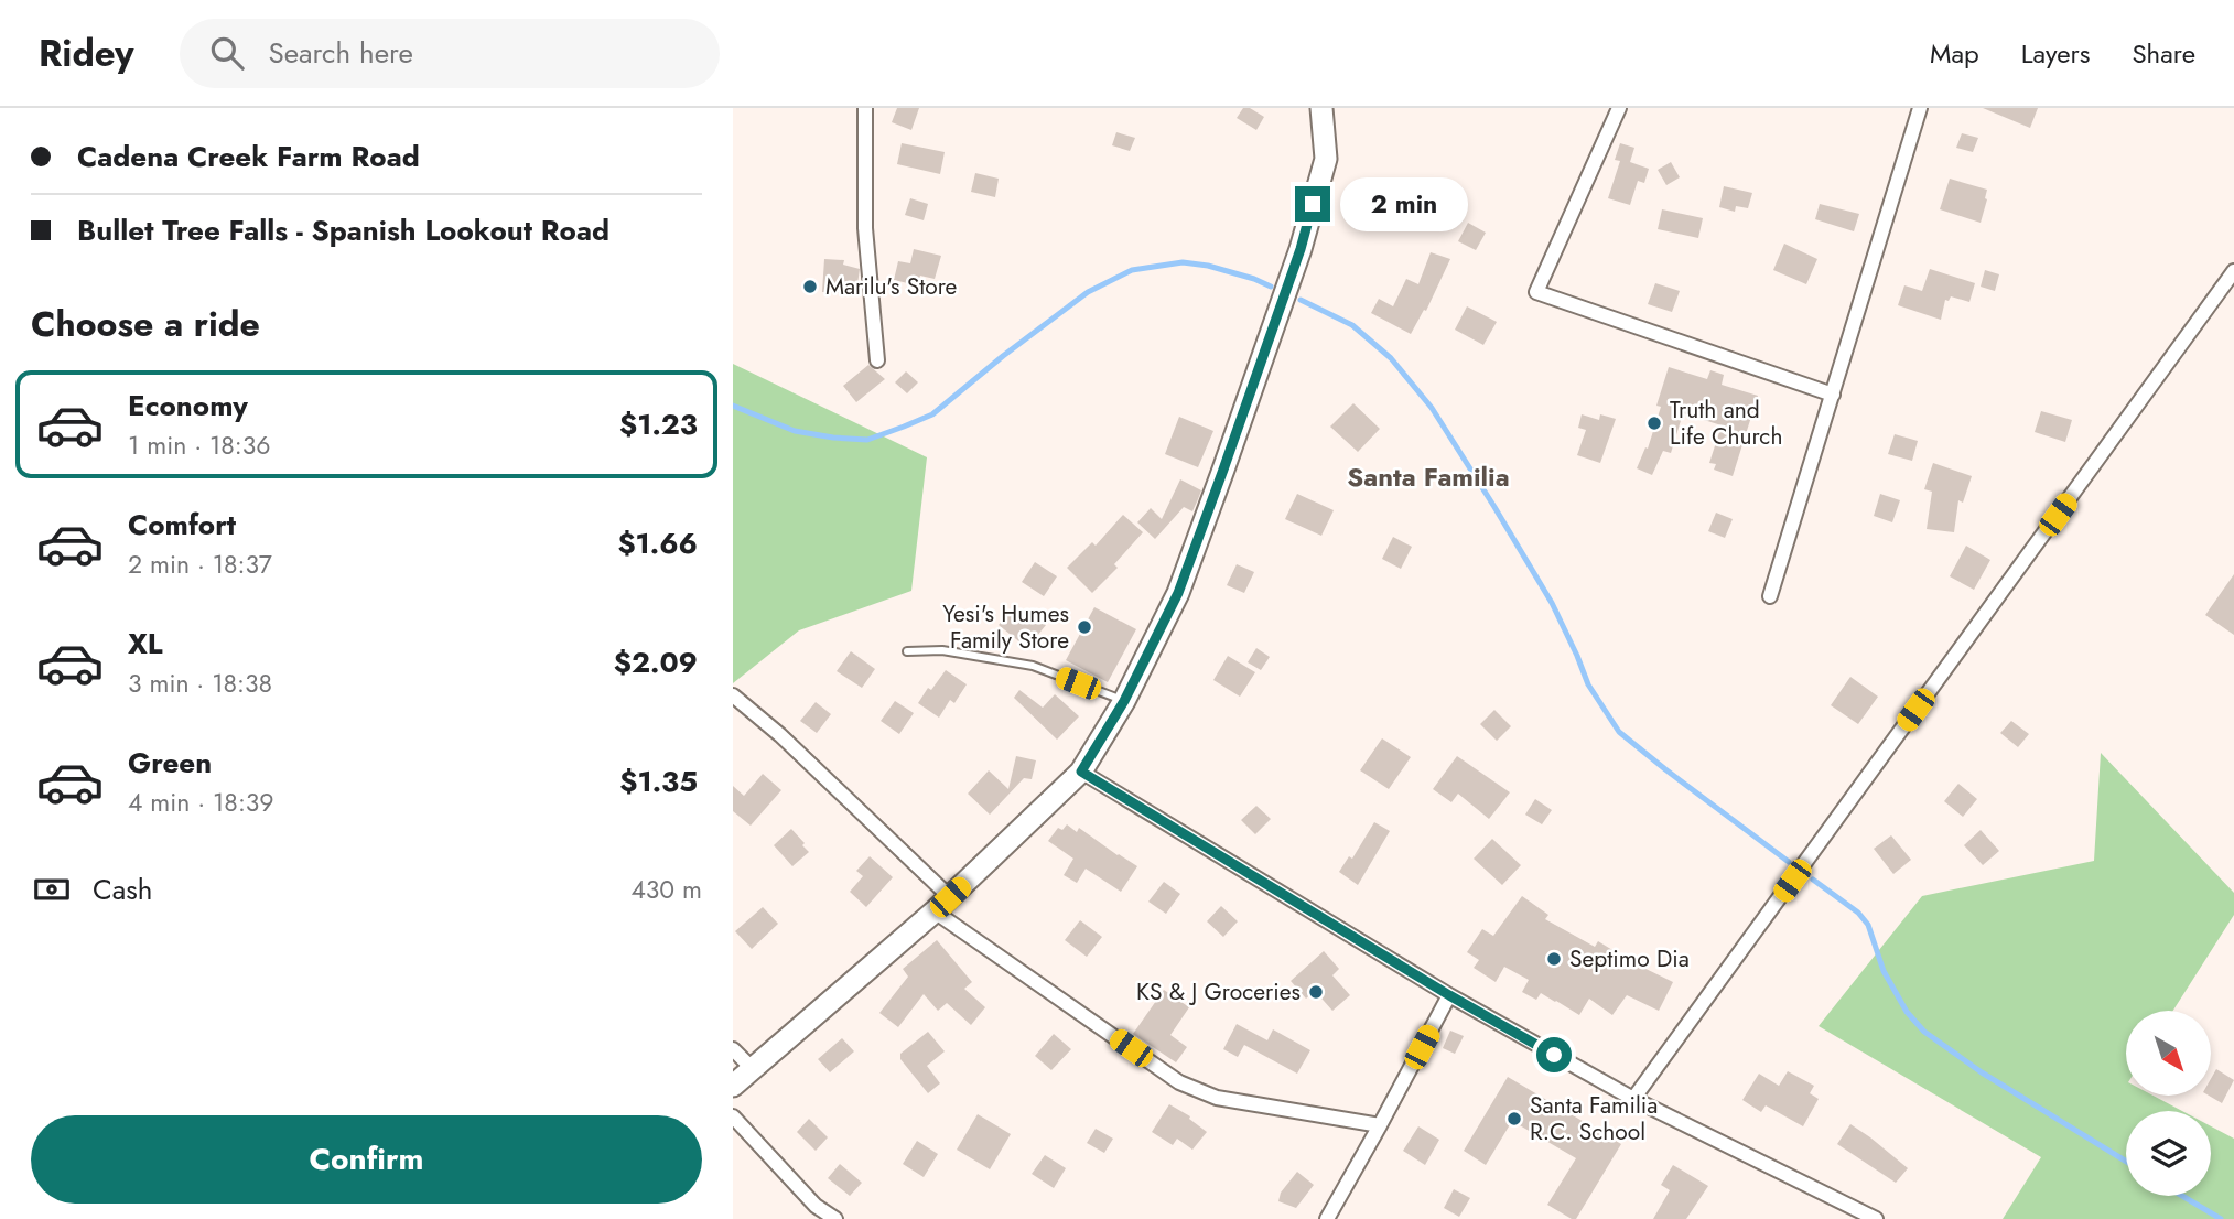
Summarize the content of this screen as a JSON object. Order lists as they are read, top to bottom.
{
  "districts": ["Santa Familia"],
  "places": [
    "Marilu's Store",
    "Truth and Life Church",
    "Yesi's Humes Family Store",
    "Septimo Dia",
    "KS & J Groceries",
    "Santa Familia R.C. School"
  ],
  "north": "bottom right",
  "page": {
    "header": "Ridey",
    "search": "Search here",
    "nav": ["Map", "Layers", "Share"],
    "banner": ["Cadena Creek Farm Road", "Bullet Tree Falls - Spanish Lookout Road"],
    "bubble": "2 min",
    "heading": "Choose a ride",
    "list": [
      {
        "name": "Economy",
        "note": "1 min · 18:36",
        "value": "$1.23"
      },
      {
        "name": "Comfort",
        "note": "2 min · 18:37",
        "value": "$1.66"
      },
      {
        "name": "XL",
        "note": "3 min · 18:38",
        "value": "$2.09"
      },
      {
        "name": "Green",
        "note": "4 min · 18:39",
        "value": "$1.35"
      }
    ],
    "pay": ["Cash", "430 m"],
    "buttons": "Confirm"
  }
}
